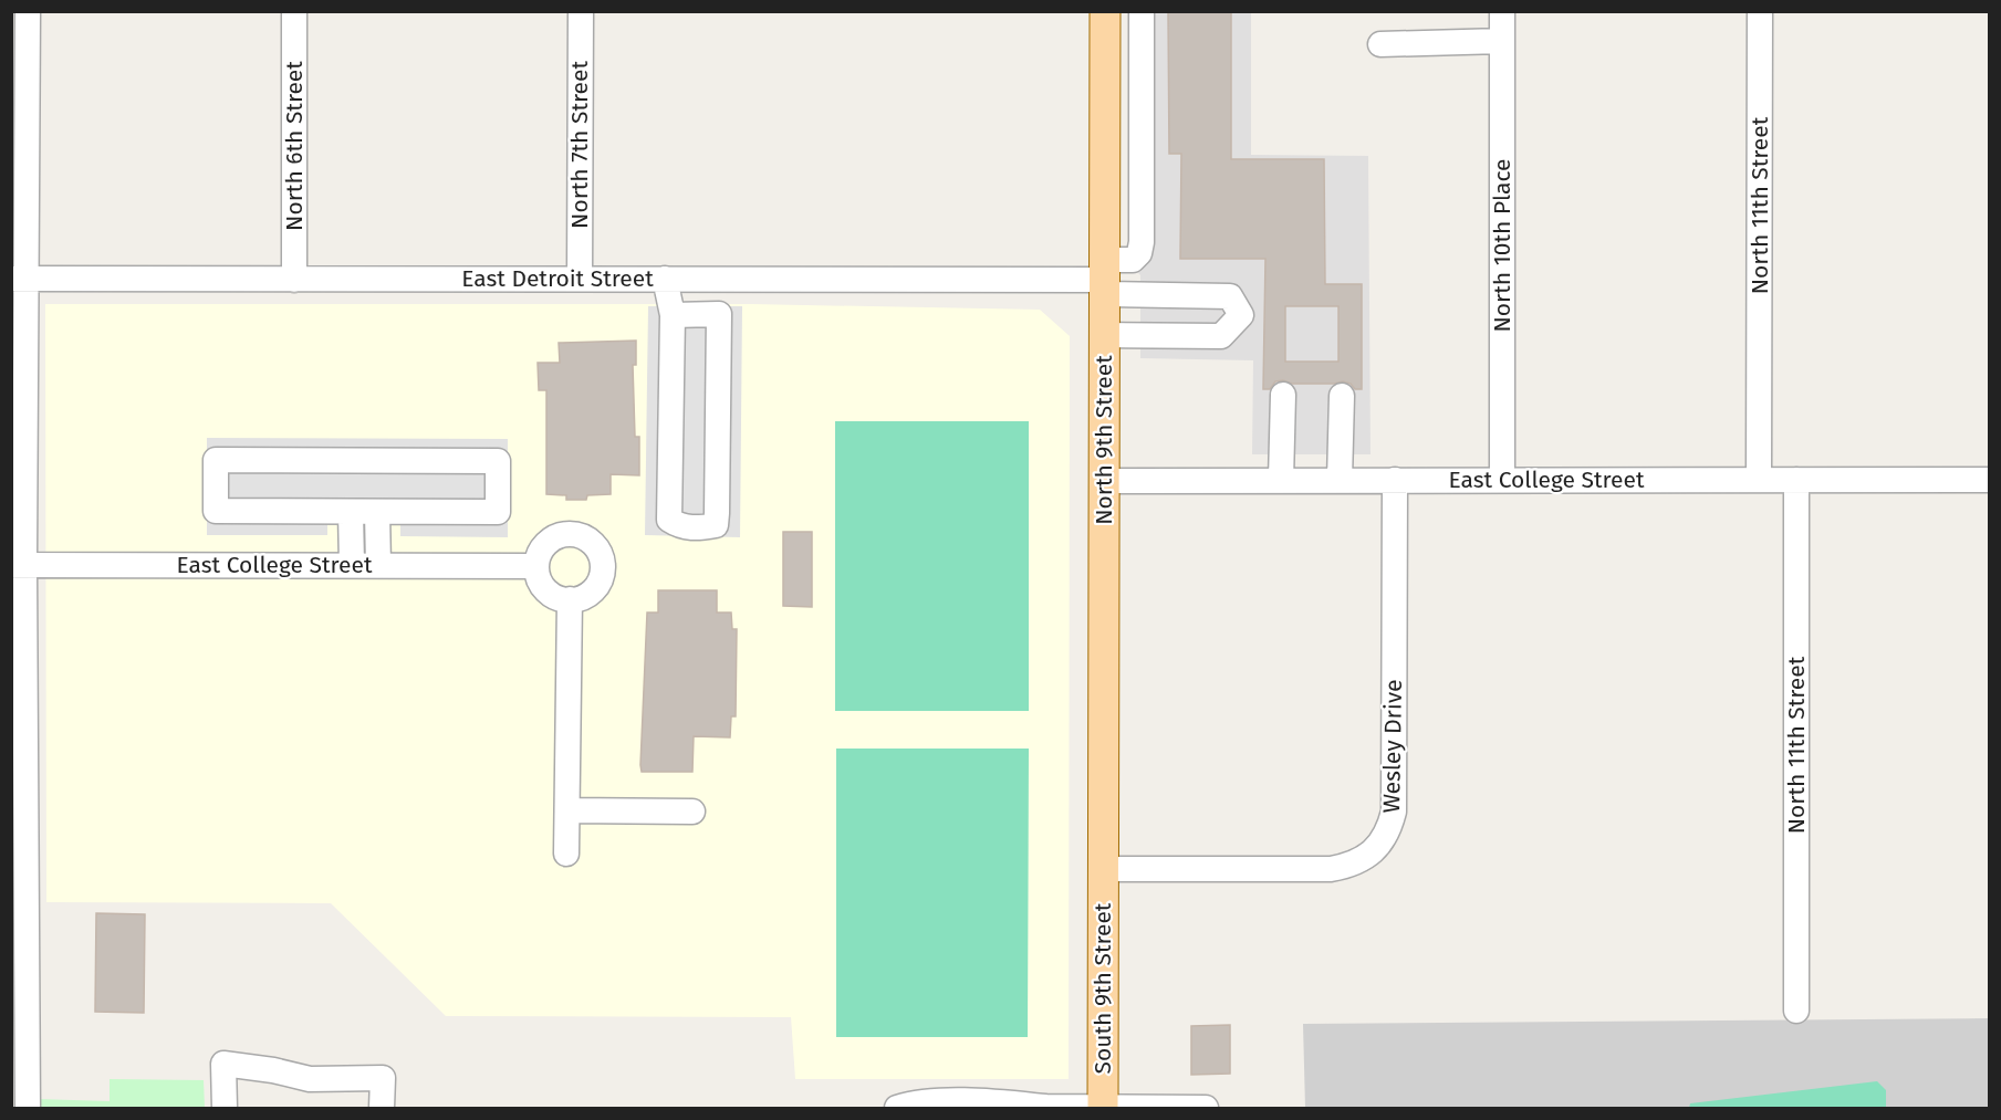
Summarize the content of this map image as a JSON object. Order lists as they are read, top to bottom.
{
  "streets": {
    "main road": ["North 9th Street", "South 9th Street"],
    "street": [
      "North 7th Street",
      "North 6th Street",
      "North 11th Street",
      "North 10th Place",
      "East Detroit Street",
      "East College Street",
      "Wesley Drive"
    ]
  },
  "crossings": [
    ["North 7th Street", "East Detroit Street"],
    ["North 6th Street", "East Detroit Street"],
    ["North 11th Street", "East College Street"],
    ["North 10th Place", "East College Street"],
    ["East Detroit Street", "North 9th Street"],
    ["North 9th Street", "East College Street"],
    ["North 9th Street", "Wesley Drive"],
    ["North 9th Street", "South 9th Street"],
    ["East College Street", "Wesley Drive"],
    ["Wesley Drive", "South 9th Street"]
  ]
}
